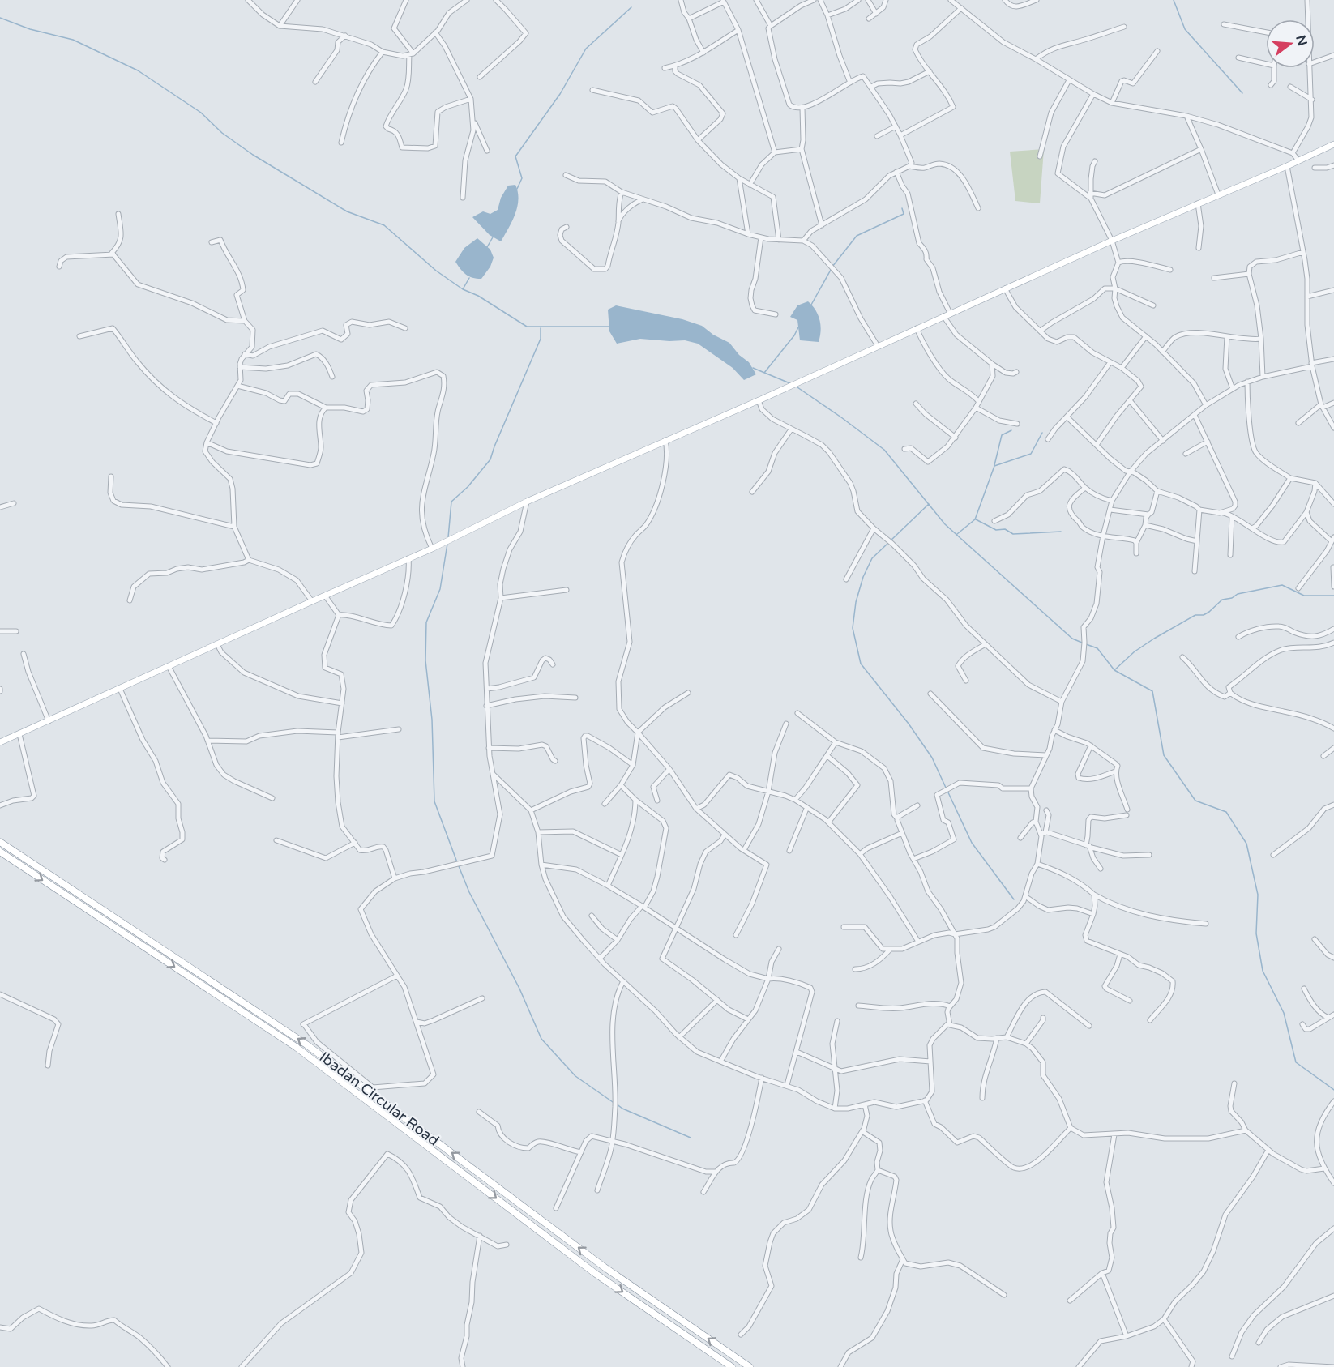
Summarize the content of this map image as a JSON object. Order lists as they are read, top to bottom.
{
  "streets": {
    "highway": ["Ibadan Circular Road"]
  },
  "north": "right"
}
